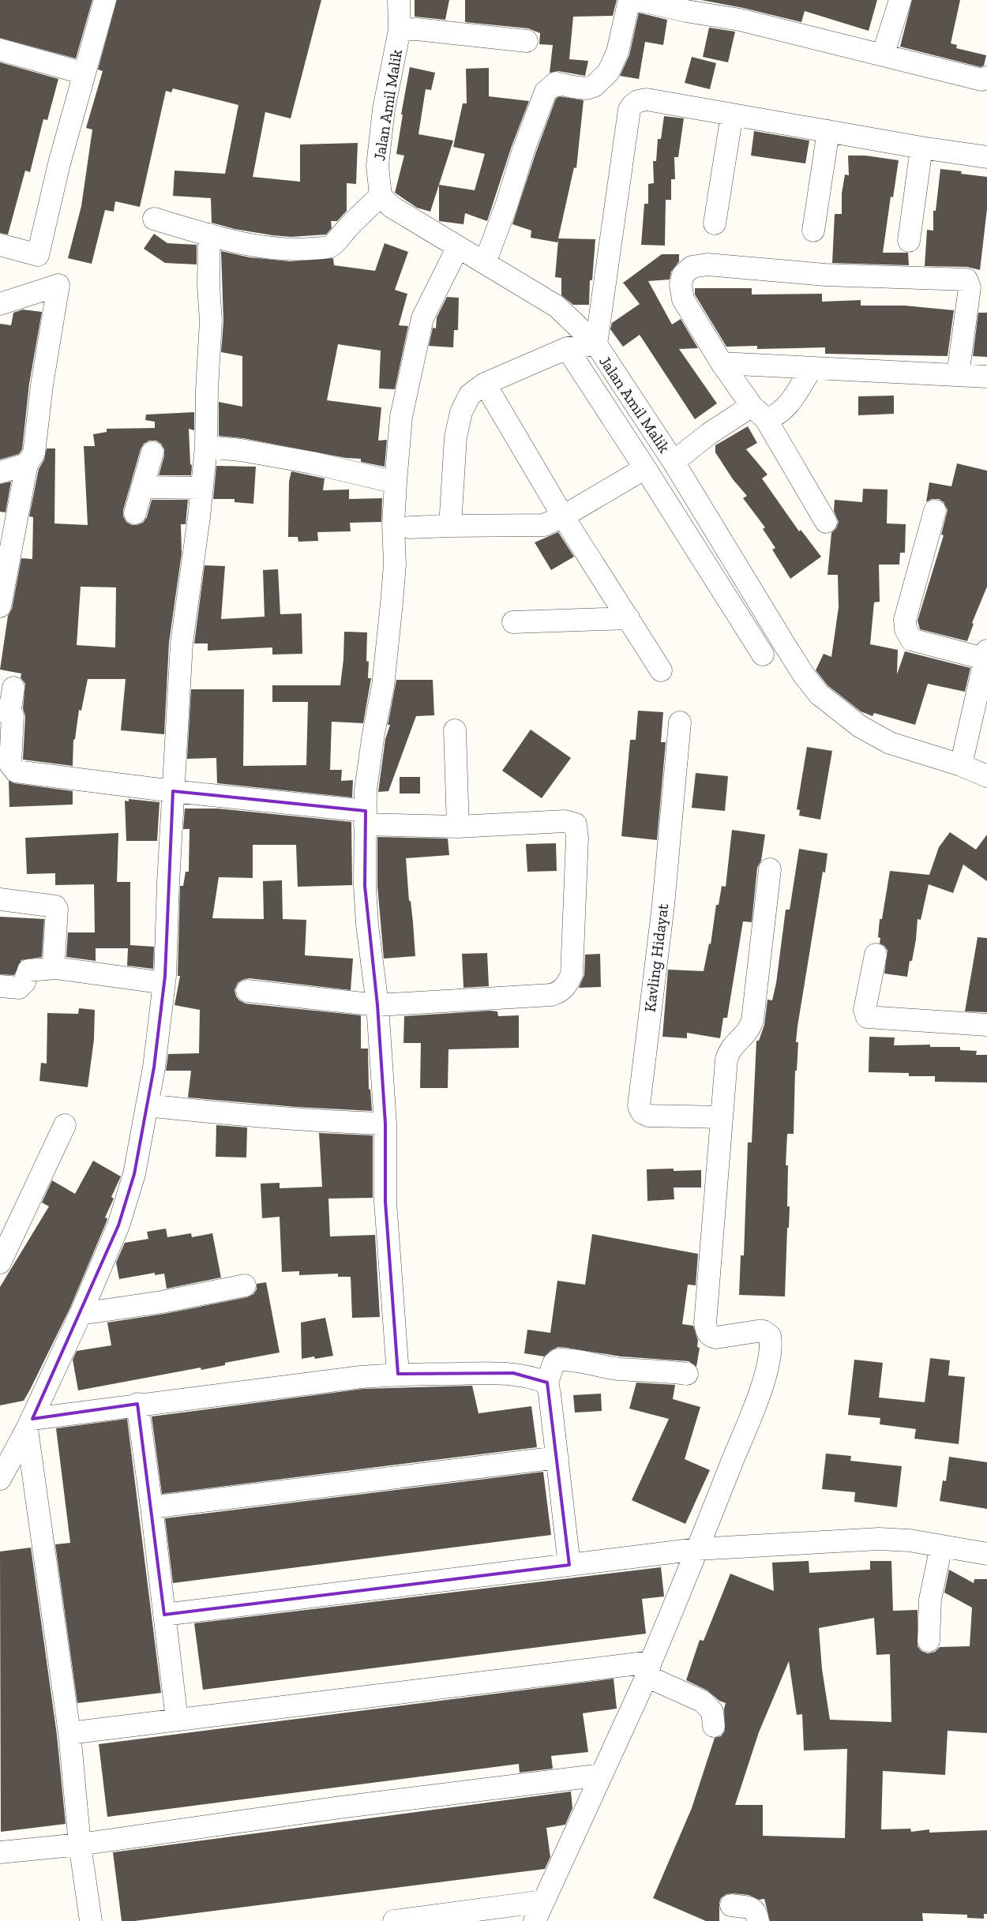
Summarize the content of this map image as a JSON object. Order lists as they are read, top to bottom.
{
  "streets": {
    "street": ["Jalan Amil Malik", "Kavling Hidayat"]
  }
}
